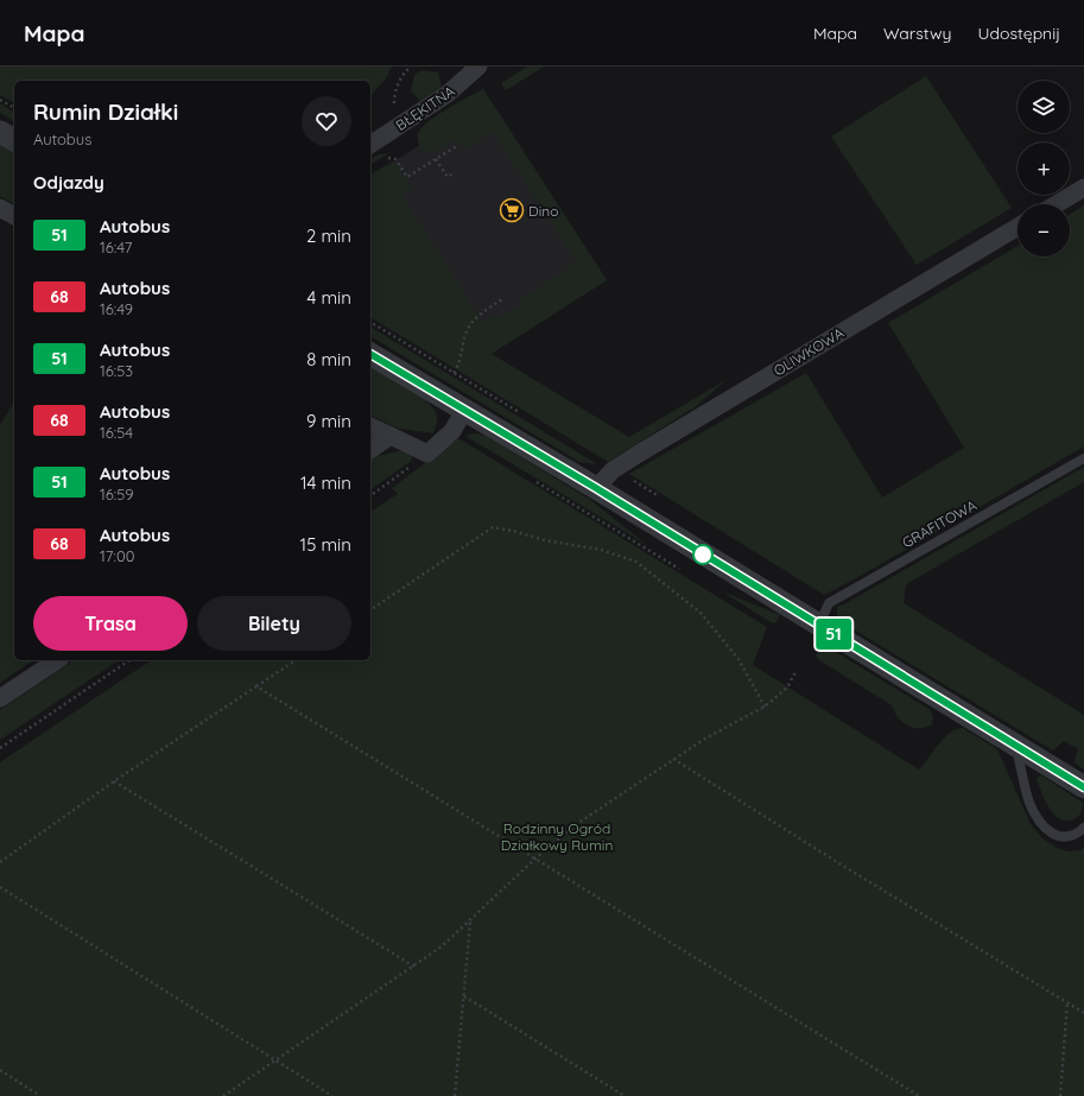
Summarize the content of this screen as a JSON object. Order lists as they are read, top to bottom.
{
  "streets": {
    "street": ["BŁĘKITNA", "OLIWKOWA"],
    "lane": ["GRAFITOWA"]
  },
  "parks": ["Rodzinny Ogród Działkowy Rumin"],
  "places": {
    "supermarket": ["Dino"]
  },
  "lines": ["bus line 51"],
  "page": {
    "header": "Mapa",
    "nav": ["Mapa", "Warstwy", "Udostępnij"],
    "on_map": "51",
    "map_buttons": ["+", "−"],
    "heading": [
      ["Rumin Działki", "Autobus"],
      "Odjazdy"
    ],
    "list": [
      {
        "mark": "51",
        "name": "Autobus",
        "note": "16:47",
        "value": "2 min"
      },
      {
        "mark": "68",
        "name": "Autobus",
        "note": "16:49",
        "value": "4 min"
      },
      {
        "mark": "51",
        "name": "Autobus",
        "note": "16:53",
        "value": "8 min"
      },
      {
        "mark": "68",
        "name": "Autobus",
        "note": "16:54",
        "value": "9 min"
      },
      {
        "mark": "51",
        "name": "Autobus",
        "note": "16:59",
        "value": "14 min"
      },
      {
        "mark": "68",
        "name": "Autobus",
        "note": "17:00",
        "value": "15 min"
      }
    ],
    "buttons": ["Trasa", "Bilety"]
  }
}
